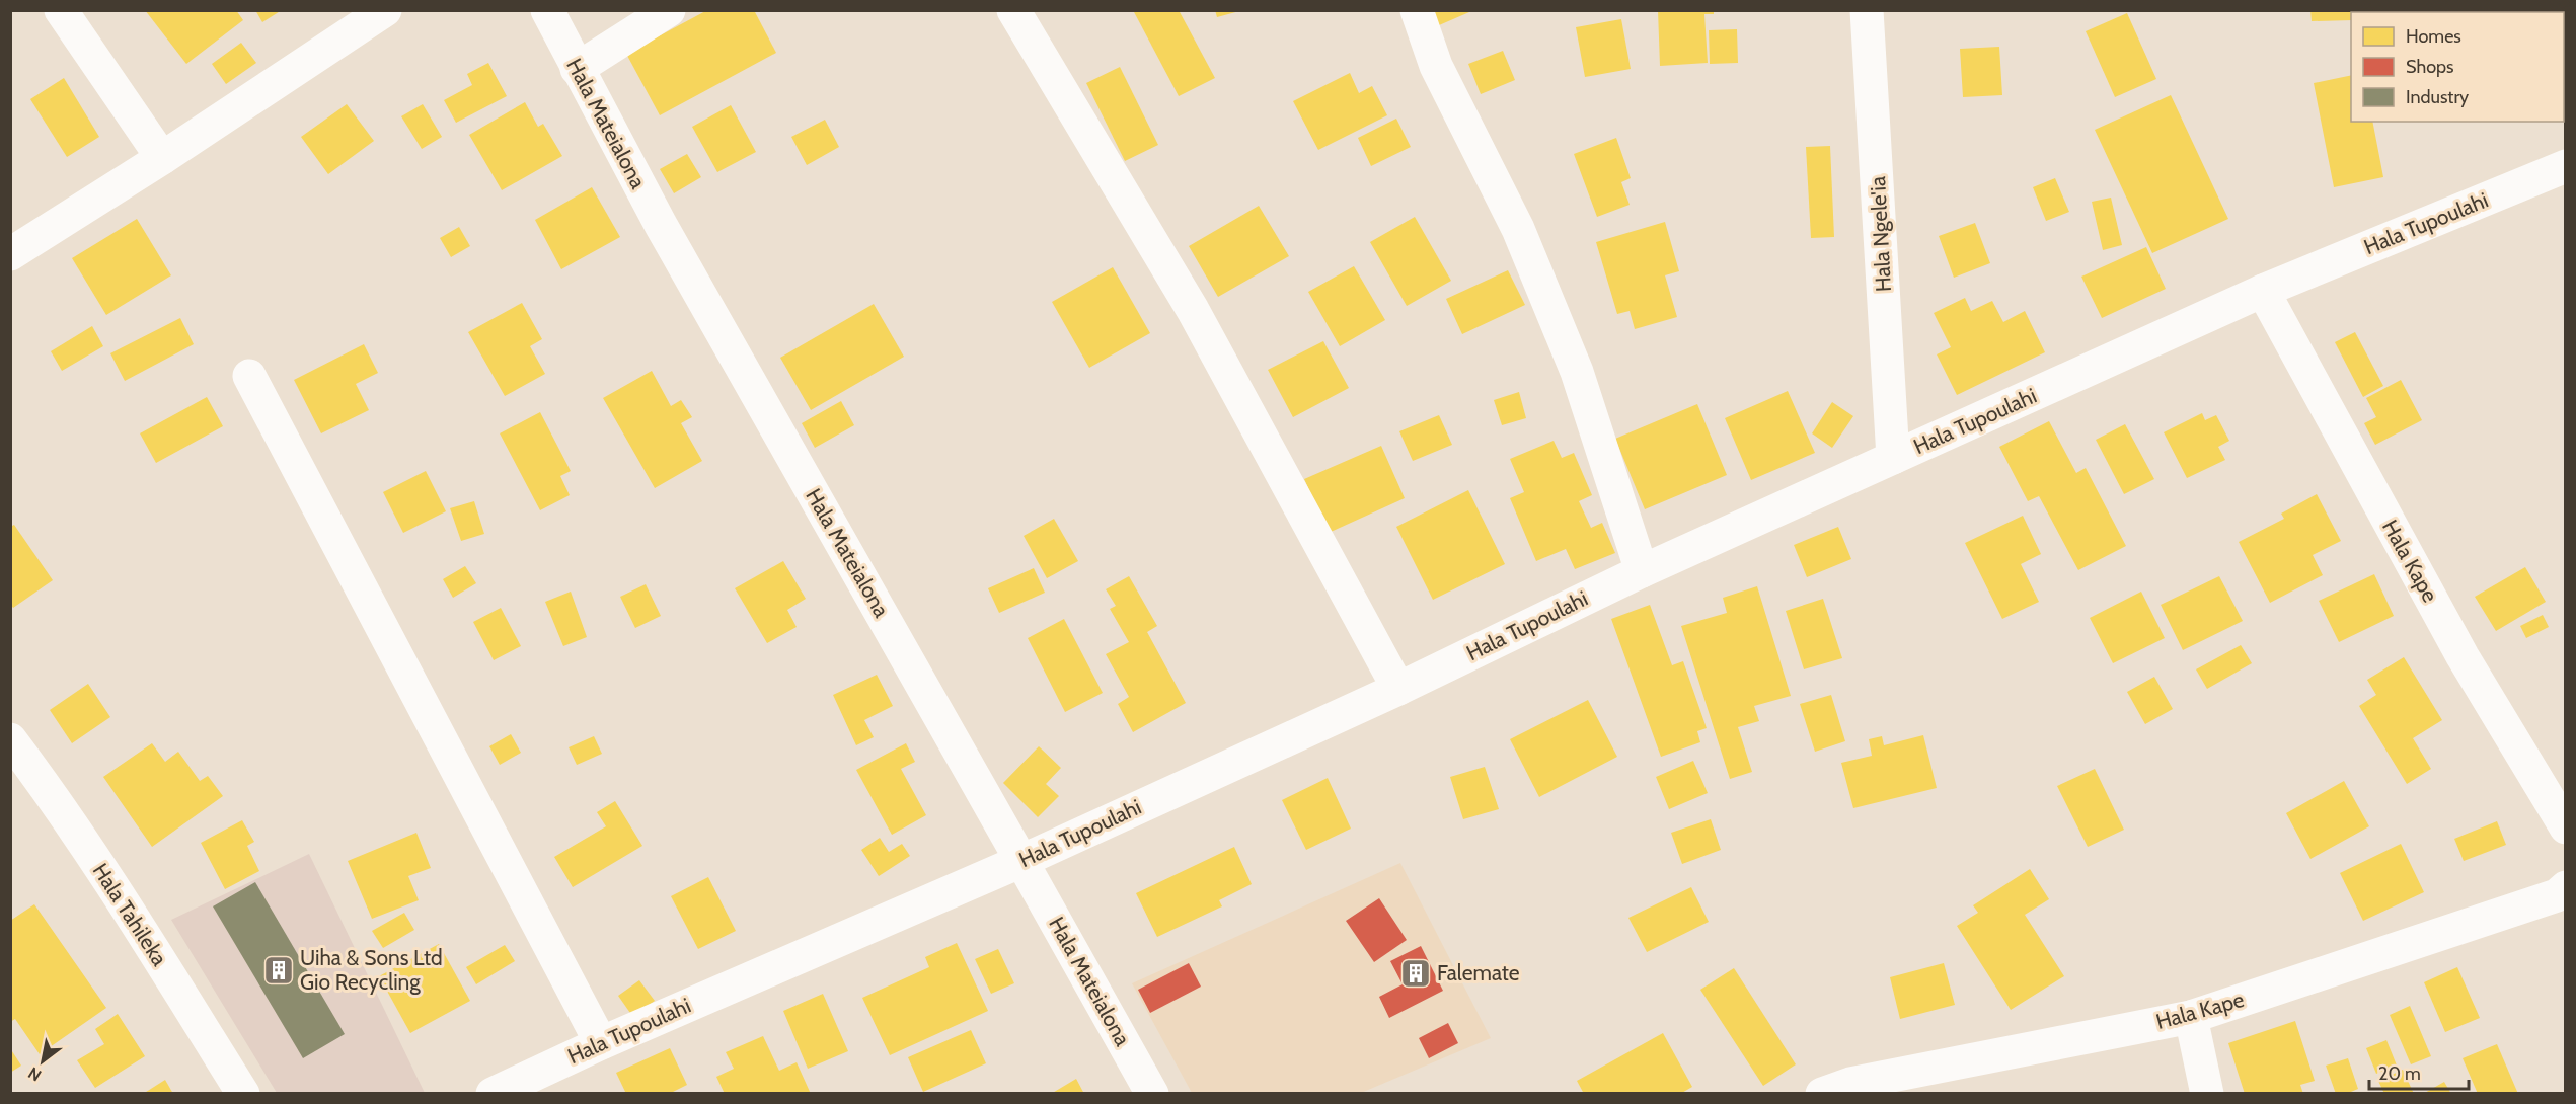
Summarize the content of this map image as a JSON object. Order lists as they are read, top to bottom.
{
  "streets": {
    "street": [
      "Hala Mateialona",
      "Hala Tupoulahi",
      "Hala Ngele'ia",
      "Hala Kape",
      "Hala Tahileka"
    ]
  },
  "crossings": [
    ["Hala Mateialona", "Hala Tupoulahi"],
    ["Hala Tupoulahi", "Hala Ngele'ia"],
    ["Hala Tupoulahi", "Hala Kape"]
  ],
  "places": {
    "building": ["Uiha & Sons Ltd Gio Recycling", "Falemate"]
  },
  "legend": ["Homes", "Shops", "Industry"],
  "scale_bar": "20 m",
  "north": "bottom left"
}
